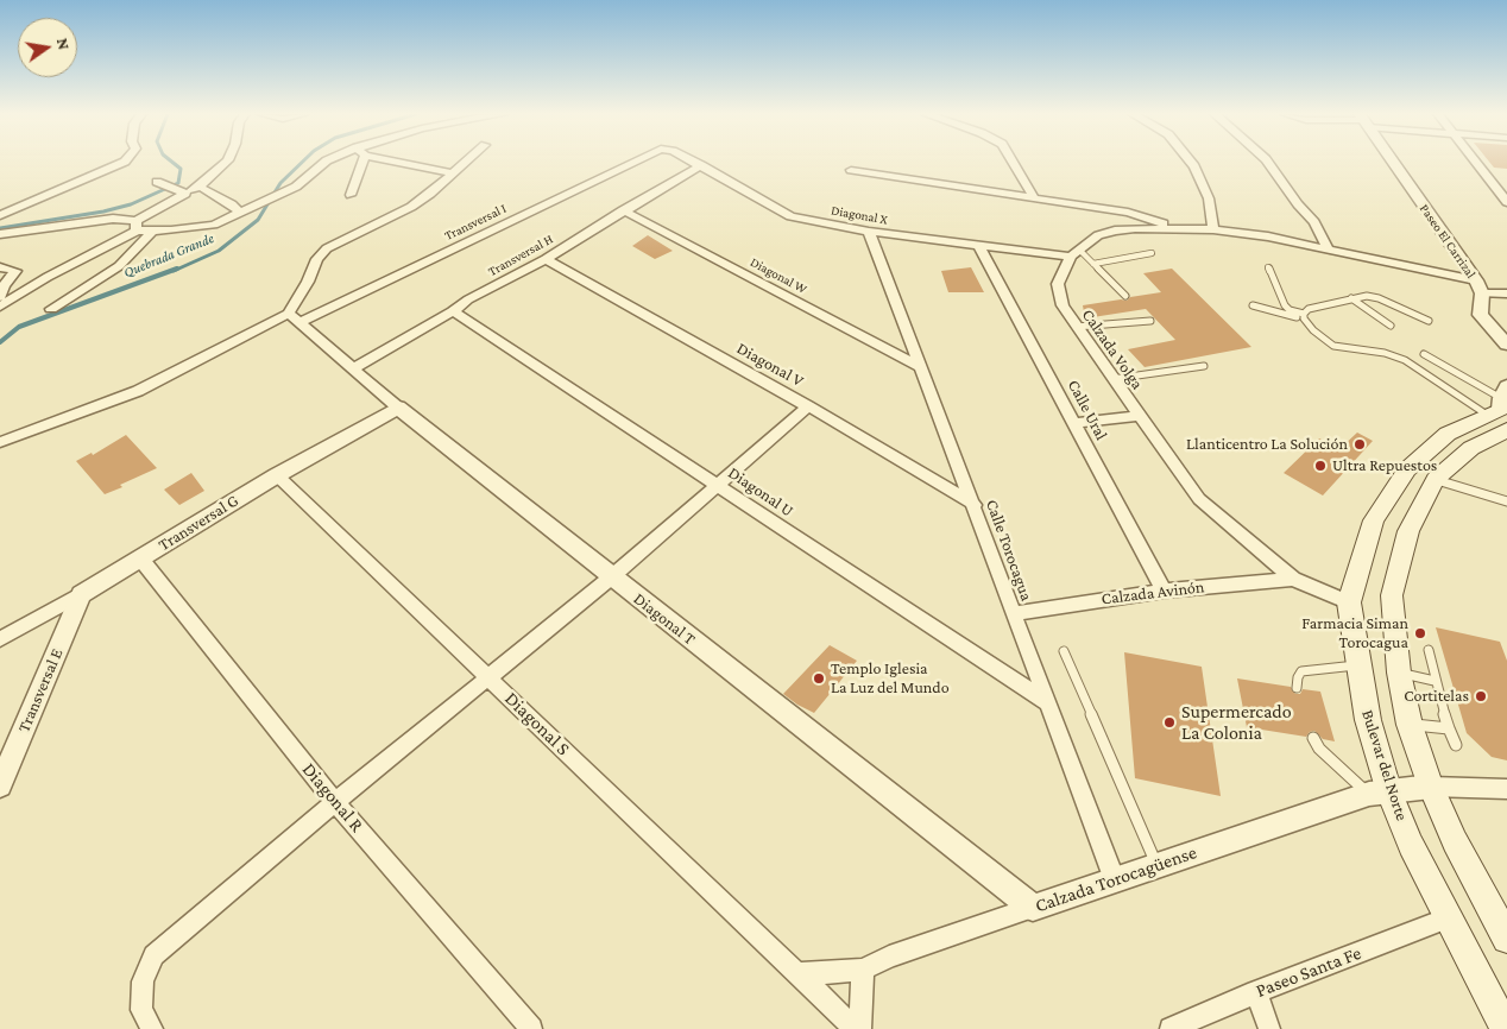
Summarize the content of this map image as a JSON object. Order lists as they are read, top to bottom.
{
  "streets": {
    "main road": ["Bulevar del Norte"],
    "street": [
      "Diagonal X",
      "Transversal I",
      "Paseo El Carrizal",
      "Transversal H",
      "Diagonal W",
      "Calzada Volga",
      "Diagonal V",
      "Calle Ural",
      "Diagonal U",
      "Transversal G",
      "Calle Torocagua",
      "Calzada Avinón",
      "Diagonal T",
      "Transversal E",
      "Diagonal S",
      "Diagonal R",
      "Calzada Torocagüense",
      "Paseo Santa Fe"
    ]
  },
  "crossings": [
    ["Diagonal X", "Transversal H"],
    ["Diagonal X", "Calzada Volga"],
    ["Diagonal X", "Calle Ural"],
    ["Diagonal X", "Calle Torocagua"],
    ["Transversal I", "Diagonal T"],
    ["Transversal H", "Diagonal W"],
    ["Transversal H", "Diagonal V"],
    ["Transversal H", "Diagonal U"],
    ["Transversal H", "Diagonal T"],
    ["Diagonal W", "Calle Torocagua"],
    ["Calzada Volga", "Calzada Avinón"],
    ["Calzada Volga", "Bulevar del Norte"],
    ["Diagonal V", "Calle Torocagua"],
    ["Calle Ural", "Calzada Avinón"],
    ["Diagonal U", "Calle Torocagua"],
    ["Transversal G", "Diagonal T"],
    ["Transversal G", "Transversal E"],
    ["Transversal G", "Diagonal S"],
    ["Transversal G", "Diagonal R"],
    ["Calle Torocagua", "Calzada Avinón"],
    ["Calle Torocagua", "Calzada Torocagüense"],
    ["Diagonal T", "Calzada Torocagüense"],
    ["Bulevar del Norte", "Calzada Torocagüense"],
    ["Bulevar del Norte", "Paseo Santa Fe"]
  ],
  "water": ["Quebrada Grande"],
  "places": [
    "Llanticentro La Solución",
    "Ultra Repuestos",
    "Farmacia Siman Torocagua",
    "Templo Iglesia La Luz del Mundo",
    "Cortitelas",
    "Supermercado La Colonia"
  ],
  "north": "right"
}
